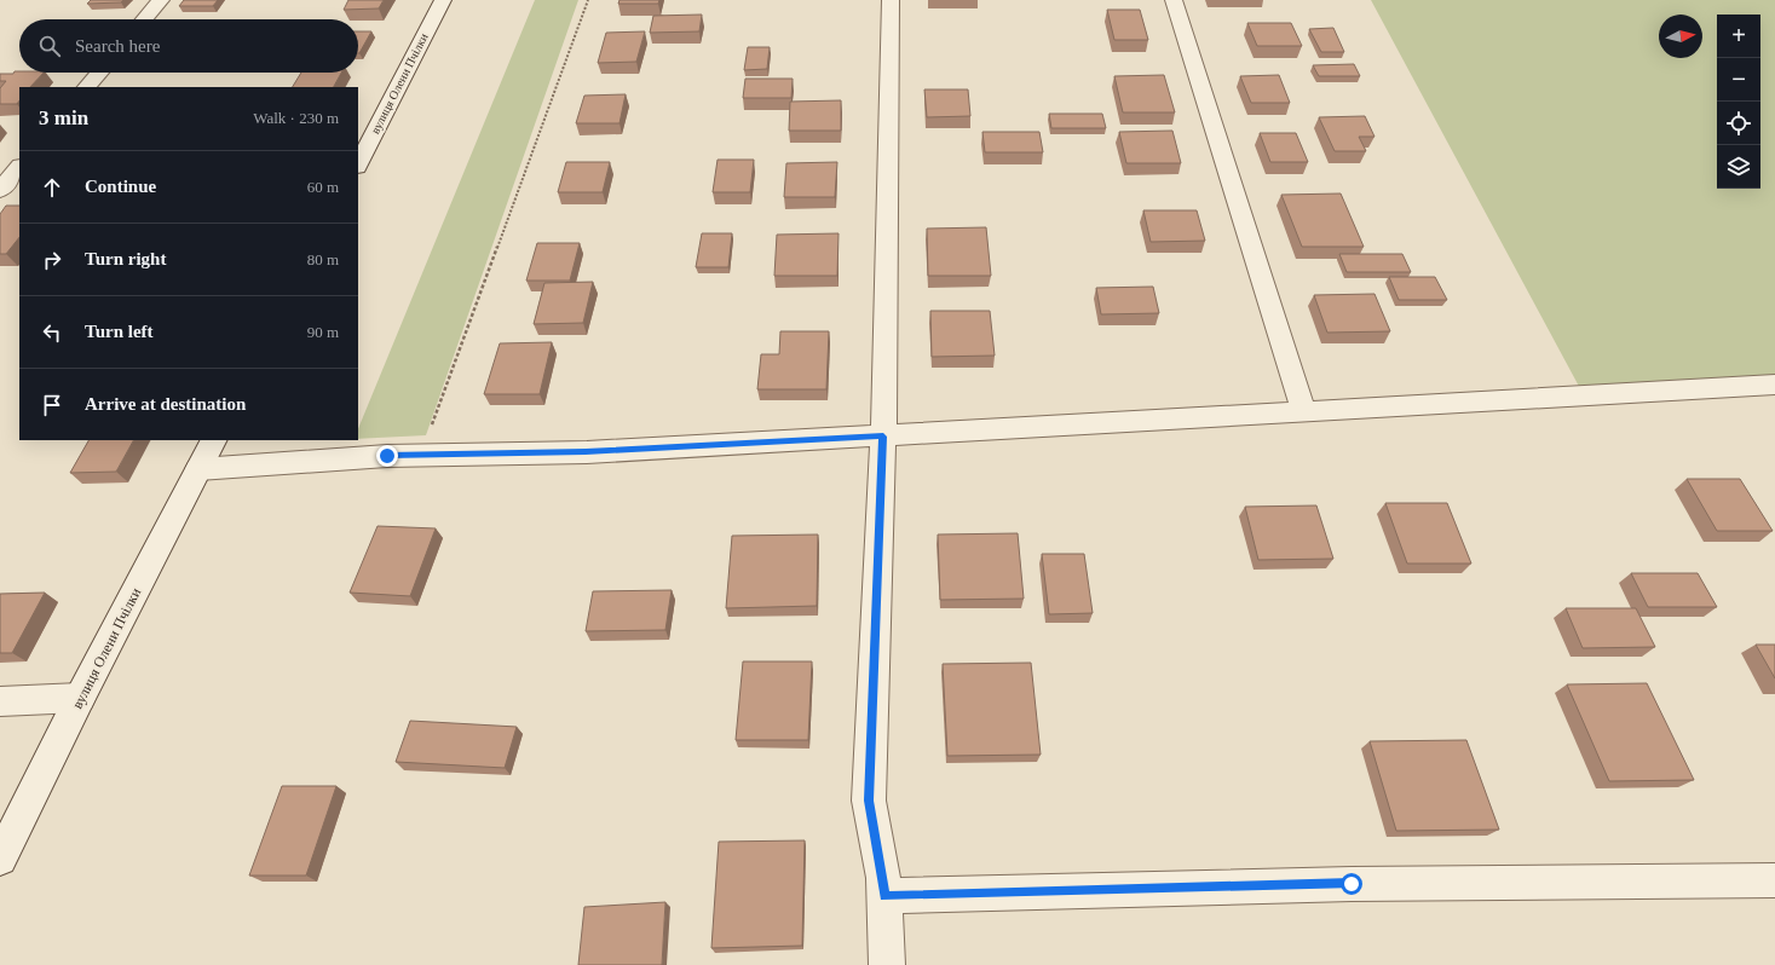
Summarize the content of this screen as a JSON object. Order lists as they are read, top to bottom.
{
  "streets": {
    "street": ["вулиця Олени Пчілки"]
  },
  "north": "right",
  "page": {
    "map_buttons": ["+", "−"],
    "search": "Search here",
    "heading": ["3 min", "Walk · 230 m"],
    "list": [
      ["Continue", "60 m"],
      ["Turn right", "80 m"],
      ["Turn left", "90 m"],
      "Arrive at destination"
    ]
  }
}
